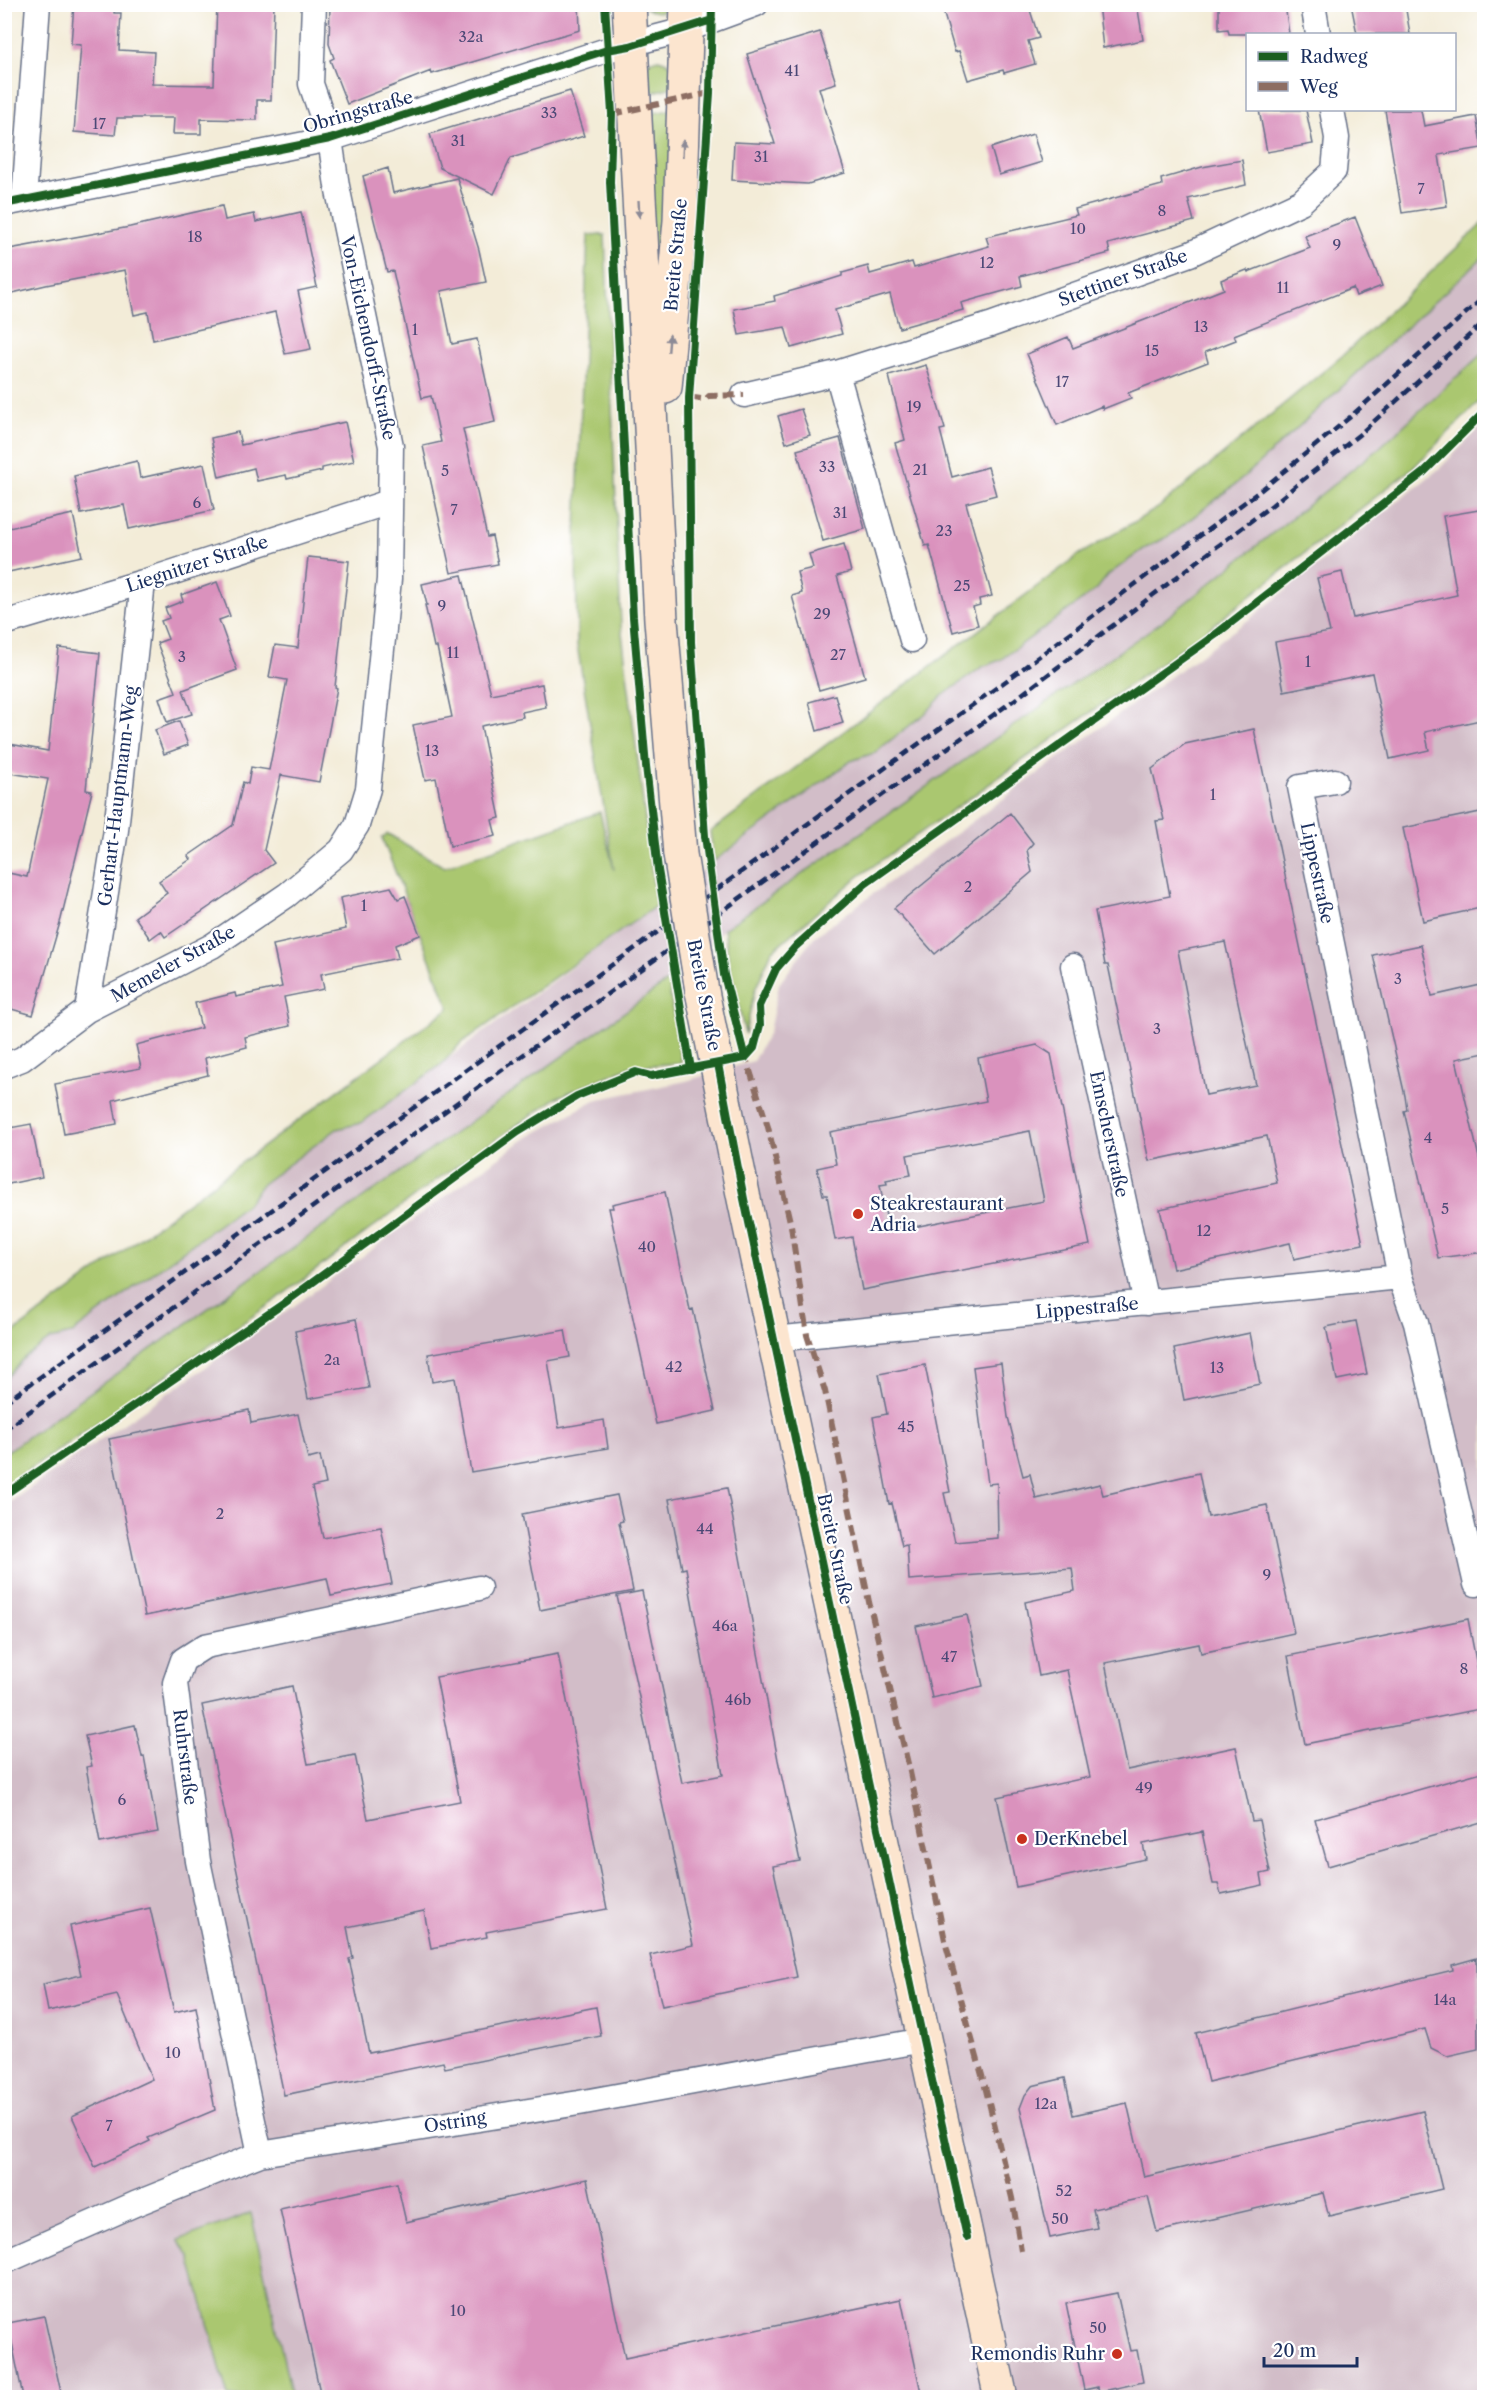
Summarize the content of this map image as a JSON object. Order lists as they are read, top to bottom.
{
  "streets": {
    "street": [
      "Obringstraße",
      "Breite Straße",
      "Stettiner Straße",
      "Von-Eichendorff-Straße",
      "Liegnitzer Straße",
      "Gerhart-Hauptmann-Weg",
      "Lippestraße",
      "Memeler Straße",
      "Emscherstraße",
      "Ruhrstraße",
      "Ostring"
    ]
  },
  "crossings": [
    ["Obringstraße", "Breite Straße"],
    ["Obringstraße", "Von-Eichendorff-Straße"],
    ["Breite Straße", "Lippestraße"],
    ["Breite Straße", "Ostring"],
    ["Von-Eichendorff-Straße", "Liegnitzer Straße"],
    ["Von-Eichendorff-Straße", "Memeler Straße"],
    ["Liegnitzer Straße", "Gerhart-Hauptmann-Weg"],
    ["Gerhart-Hauptmann-Weg", "Memeler Straße"],
    ["Lippestraße", "Emscherstraße"],
    ["Ruhrstraße", "Ostring"]
  ],
  "places": ["Steakrestaurant Adria", "DerKnebel", "Remondis Ruhr"],
  "house_numbers": [
    "32a",
    "41",
    "33",
    "17",
    "31",
    "31",
    "7",
    "8",
    "10",
    "18",
    "9",
    "12",
    "11",
    "13",
    "1",
    "15",
    "17",
    "19",
    "33",
    "21",
    "5",
    "6",
    "7",
    "31",
    "23",
    "25",
    "9",
    "29",
    "11",
    "27",
    "3",
    "1",
    "13",
    "1",
    "2",
    "1",
    "3",
    "3",
    "4",
    "5",
    "12",
    "40",
    "2a",
    "42",
    "13",
    "45",
    "2",
    "44",
    "9",
    "46a",
    "47",
    "8",
    "46b",
    "49",
    "6",
    "14a",
    "10",
    "12a",
    "7",
    "52",
    "50",
    "10",
    "50"
  ],
  "legend": ["Radweg", "Weg"],
  "scale_bar": "20 m"
}
